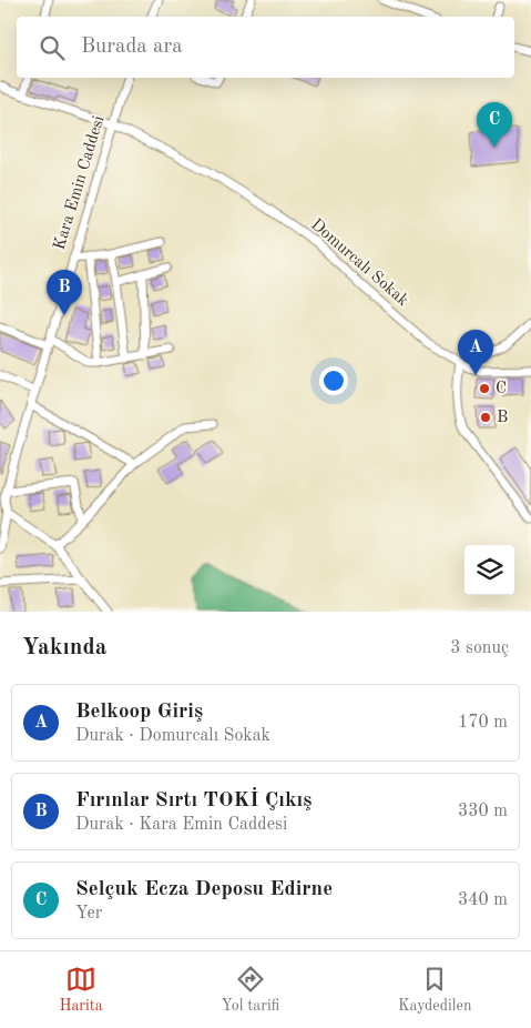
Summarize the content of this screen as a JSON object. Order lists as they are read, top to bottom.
{
  "streets": {
    "street": ["Kara Emin Caddesi", "Domurcalı Sokak"]
  },
  "crossings": [
    ["Kara Emin Caddesi", "Domurcalı Sokak"]
  ],
  "places": ["C", "B"],
  "page": {
    "search": "Burada ara",
    "pins": ["C", "B", "A"],
    "heading": ["Yakında", "3 sonuç"],
    "list": [
      {
        "mark": "A",
        "name": "Belkoop Giriş",
        "note": "Durak · Domurcalı Sokak",
        "value": "170 m"
      },
      {
        "mark": "B",
        "name": "Fırınlar Sırtı TOKİ Çıkış",
        "note": "Durak · Kara Emin Caddesi",
        "value": "330 m"
      },
      {
        "mark": "C",
        "name": "Selçuk Ecza Deposu Edirne",
        "note": "Yer",
        "value": "340 m"
      }
    ],
    "nav": ["Harita", "Yol tarifi", "Kaydedilen"]
  }
}
